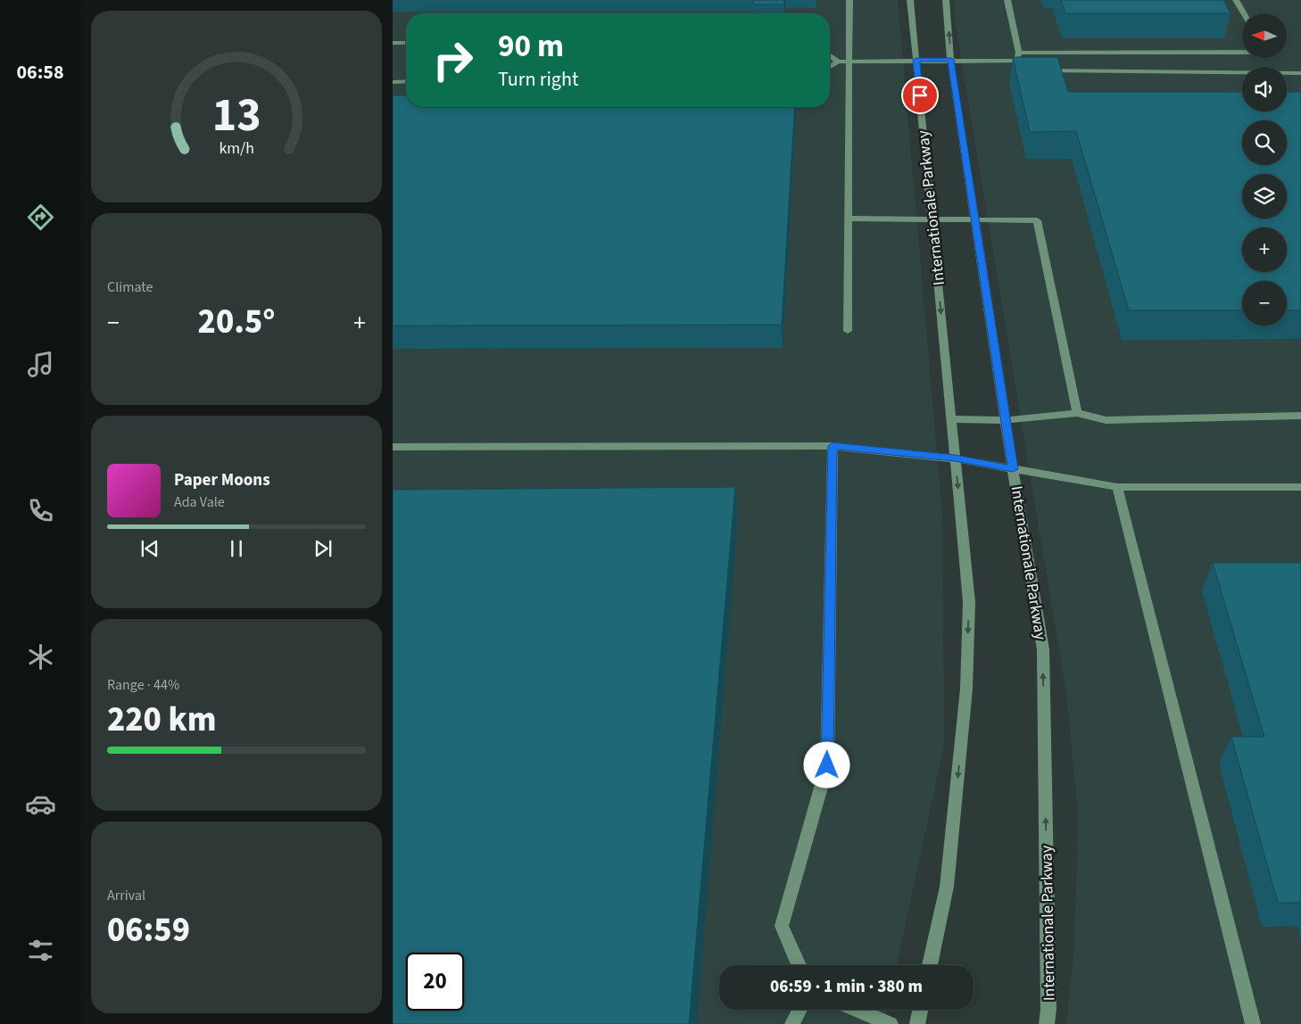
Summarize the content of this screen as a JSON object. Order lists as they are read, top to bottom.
{
  "streets": {
    "street": ["Internationale Parkway"]
  },
  "north": "left",
  "page": {
    "tabs": "06:58",
    "map_buttons": ["+", "−"],
    "turn": ["90 m", "Turn right"],
    "tile": [
      "Climate",
      ["Range · 44%", "220 km"],
      ["Arrival", "06:59"]
    ],
    "heat": ["−", "20.5°", "+"],
    "song": ["Paper Moons", "Ada Vale"],
    "limit": "20",
    "trip": "06:59 · 1 min · 380 m",
    "gauge": ["13", "km/h"]
  }
}
